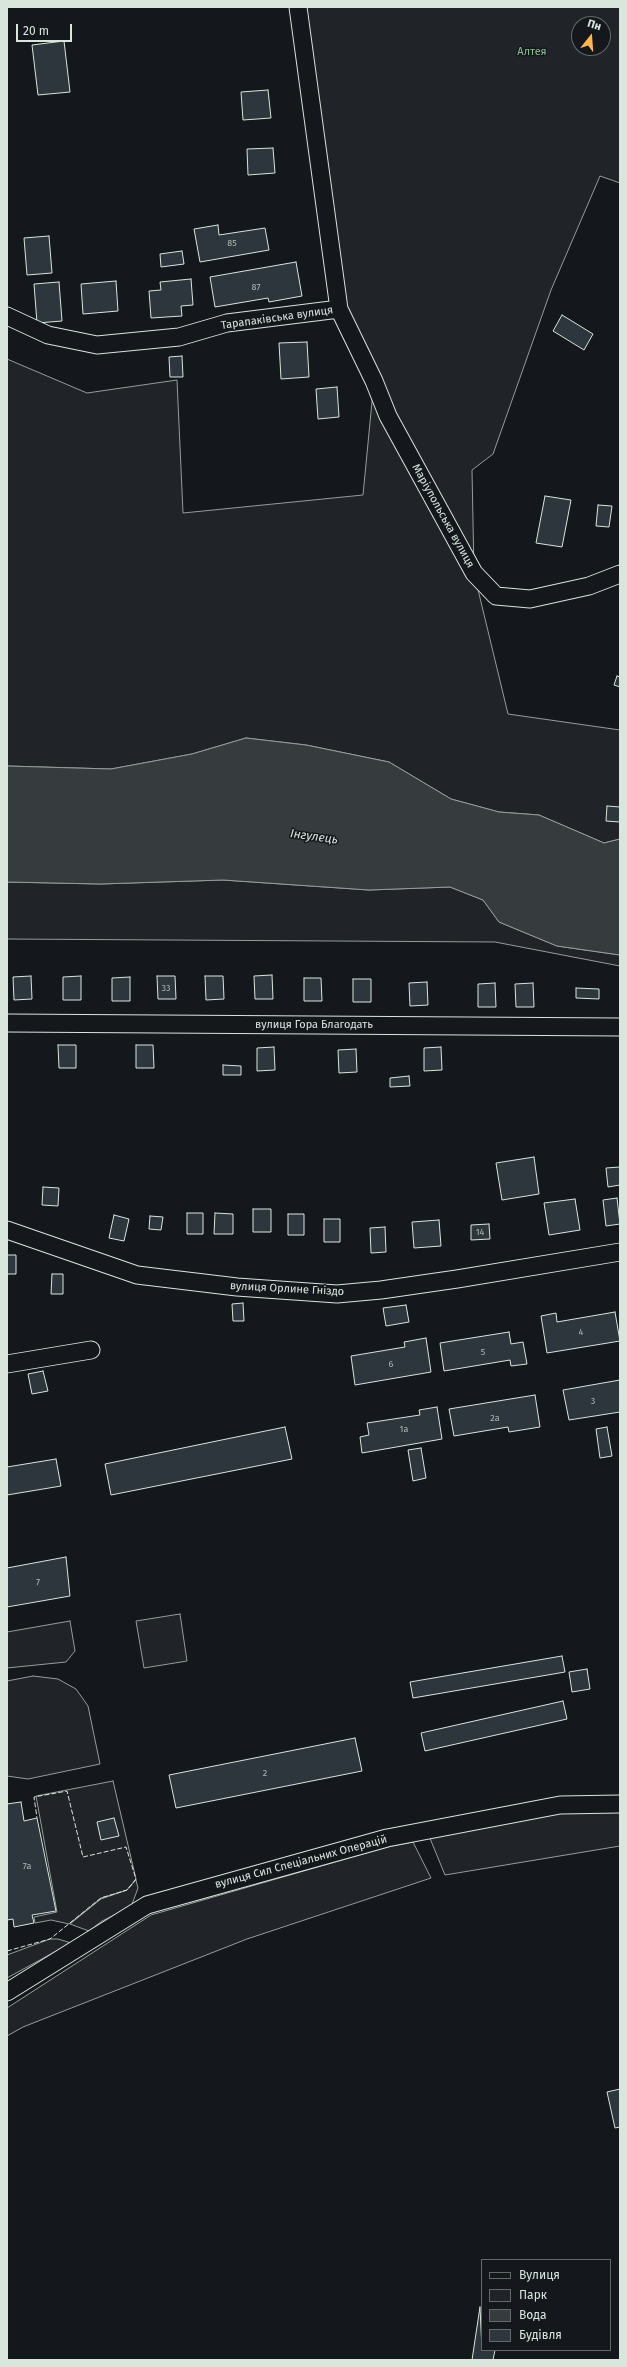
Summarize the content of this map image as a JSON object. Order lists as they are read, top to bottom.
{
  "streets": {
    "street": [
      "Тарапаківська вулиця",
      "Маріупольська вулиця",
      "вулиця Гора Благодать",
      "вулиця Орлине Гніздо",
      "вулиця Сил Спеціальних Операцій"
    ]
  },
  "crossings": [
    ["Тарапаківська вулиця", "Маріупольська вулиця"]
  ],
  "water": ["Інгулець"],
  "parks": ["Алтея"],
  "house_numbers": [
    "85",
    "87",
    "33",
    "14",
    "4",
    "5",
    "6",
    "3",
    "2а",
    "1а",
    "7",
    "2",
    "7а"
  ],
  "legend": [
    "Вулиця",
    "Парк",
    "Вода",
    "Будівля"
  ],
  "scale_bar": "20 m",
  "north": "top"
}
